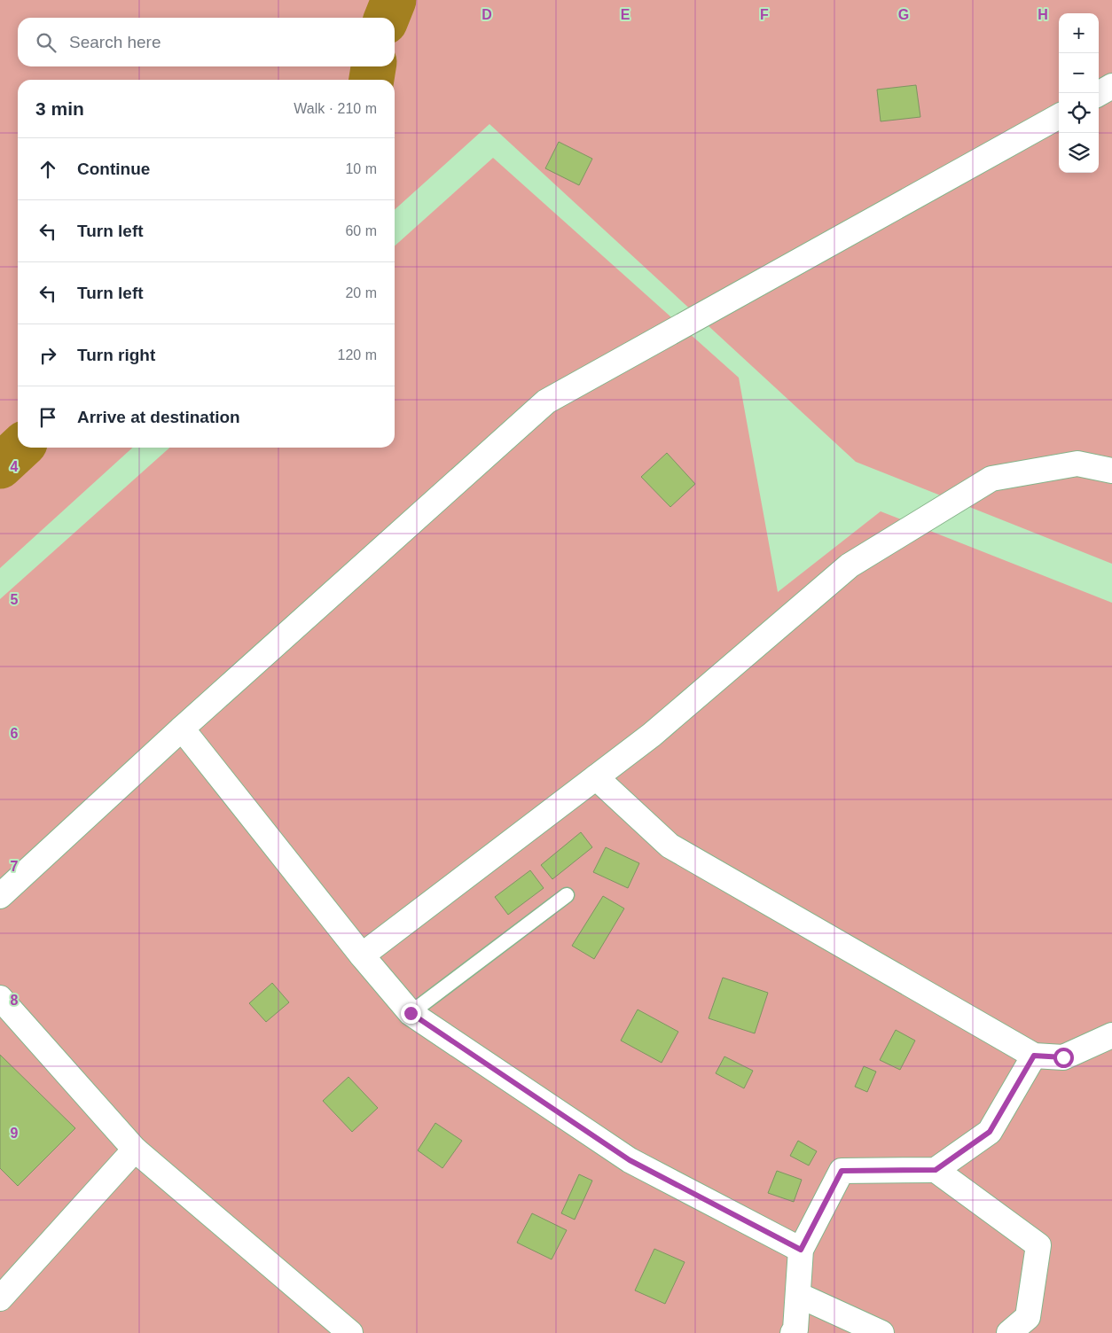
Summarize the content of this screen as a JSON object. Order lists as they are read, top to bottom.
{
  "page": {
    "map_buttons": ["+", "−"],
    "search": "Search here",
    "heading": ["3 min", "Walk · 210 m"],
    "list": [
      ["Continue", "10 m"],
      ["Turn left", "60 m"],
      ["Turn left", "20 m"],
      ["Turn right", "120 m"],
      "Arrive at destination"
    ]
  },
  "grid": {
    "columns": [
      "D",
      "E",
      "F",
      "G",
      "H"
    ],
    "rows": [
      "4",
      "5",
      "6",
      "7",
      "8",
      "9"
    ]
  }
}
